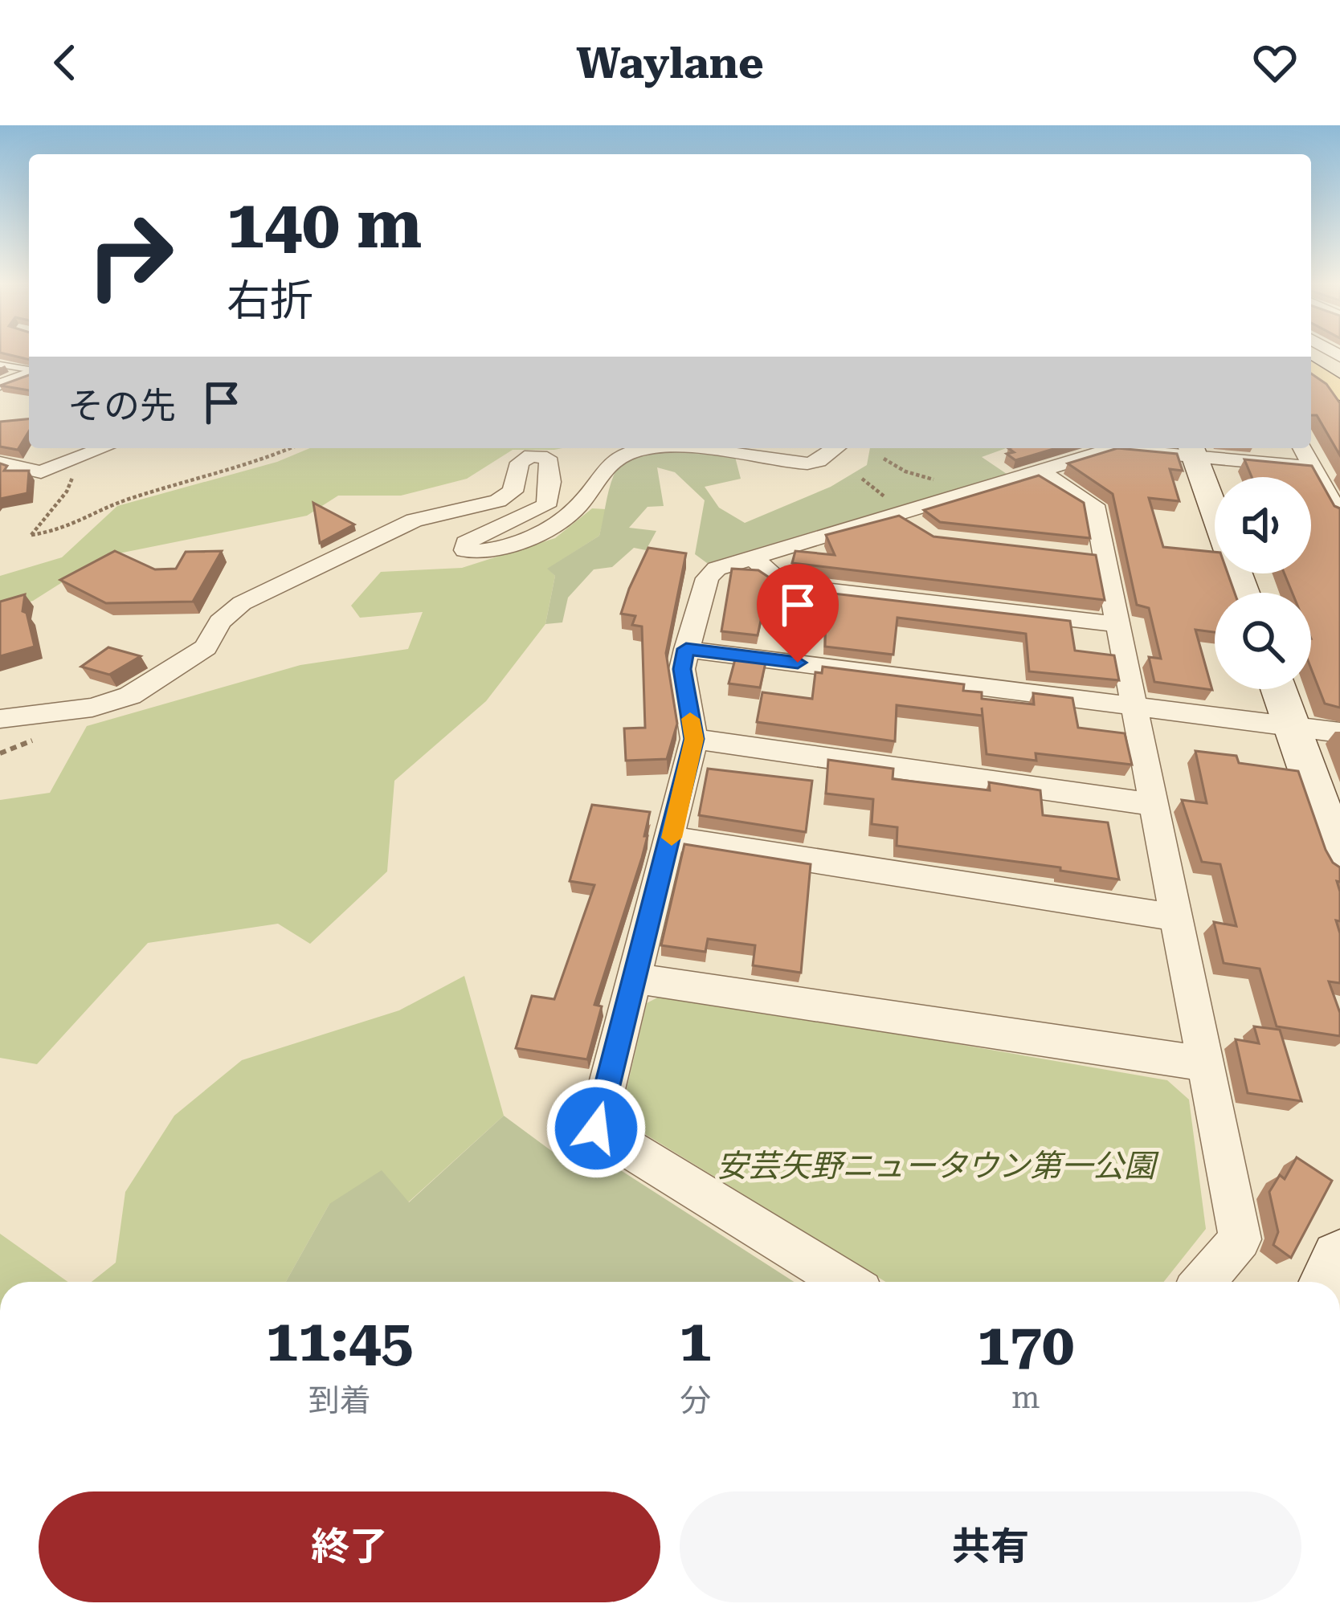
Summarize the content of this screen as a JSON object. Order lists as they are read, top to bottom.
{
  "parks": ["安芸矢野ニュータウン第一公園"],
  "page": {
    "header": "Waylane",
    "turn": ["140 m", "右折"],
    "then": "その先",
    "eta": [
      "11:45",
      "到着",
      "1",
      "分",
      "170",
      "m"
    ],
    "buttons": ["終了", "共有"]
  }
}
